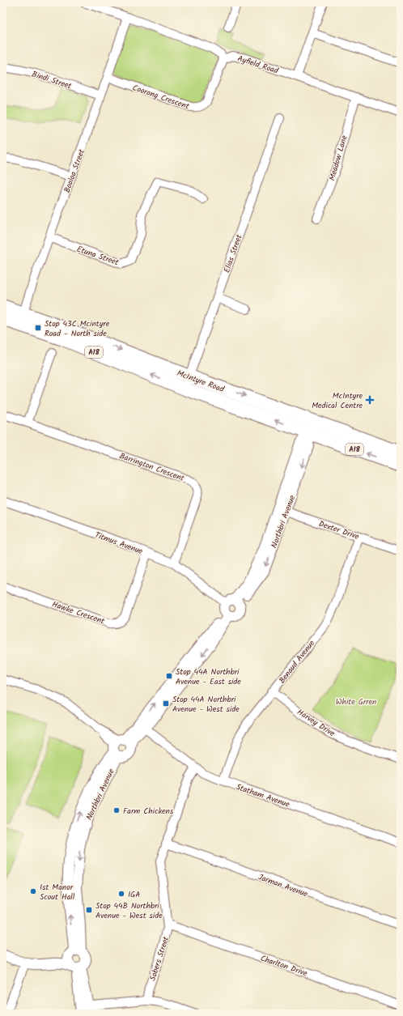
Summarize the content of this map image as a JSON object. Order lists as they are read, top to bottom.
{
  "streets": {
    "main road": ["A18", "McIntyre Road"],
    "street": [
      "Ayfield Road",
      "Bindi Street",
      "Coorong Crescent",
      "Meadow Lane",
      "Booloo Street",
      "Elias Street",
      "Etuna Street",
      "Barrington Crescent",
      "Northbri Avenue",
      "Dexter Drive",
      "Titmus Avenue",
      "Hawke Crescent",
      "Benaud Avenue",
      "Harvey Drive",
      "Statham Avenue",
      "Jarman Avenue",
      "Sobers Street",
      "Charlton Drive"
    ]
  },
  "crossings": [
    ["Ayfield Road", "Coorong Crescent"],
    ["Ayfield Road", "Meadow Lane"],
    ["Bindi Street", "Booloo Street"],
    ["Coorong Crescent", "Booloo Street"],
    ["Booloo Street", "Etuna Street"],
    ["Booloo Street", "McIntyre Road"],
    ["Elias Street", "McIntyre Road"],
    ["McIntyre Road", "Northbri Avenue"],
    ["Barrington Crescent", "Titmus Avenue"],
    ["Northbri Avenue", "Dexter Drive"],
    ["Northbri Avenue", "Titmus Avenue"],
    ["Northbri Avenue", "Statham Avenue"],
    ["Dexter Drive", "Benaud Avenue"],
    ["Titmus Avenue", "Hawke Crescent"],
    ["Benaud Avenue", "Harvey Drive"],
    ["Benaud Avenue", "Statham Avenue"],
    ["Statham Avenue", "Sobers Street"],
    ["Jarman Avenue", "Sobers Street"],
    ["Sobers Street", "Charlton Drive"]
  ],
  "parks": ["White Grren"],
  "places": {
    "transit": [
      "Stop 43C Mcintyre Road - North side",
      "Stop 44A Northbri Avenue - East side",
      "Stop 44A Northbri Avenue - West side",
      "Stop 44B Northbri Avenue - West side"
    ],
    "health": ["McIntyre Medical Centre"],
    "other": ["Farm Chickens", "1st Manor Scout Hall", "IGA"]
  }
}
